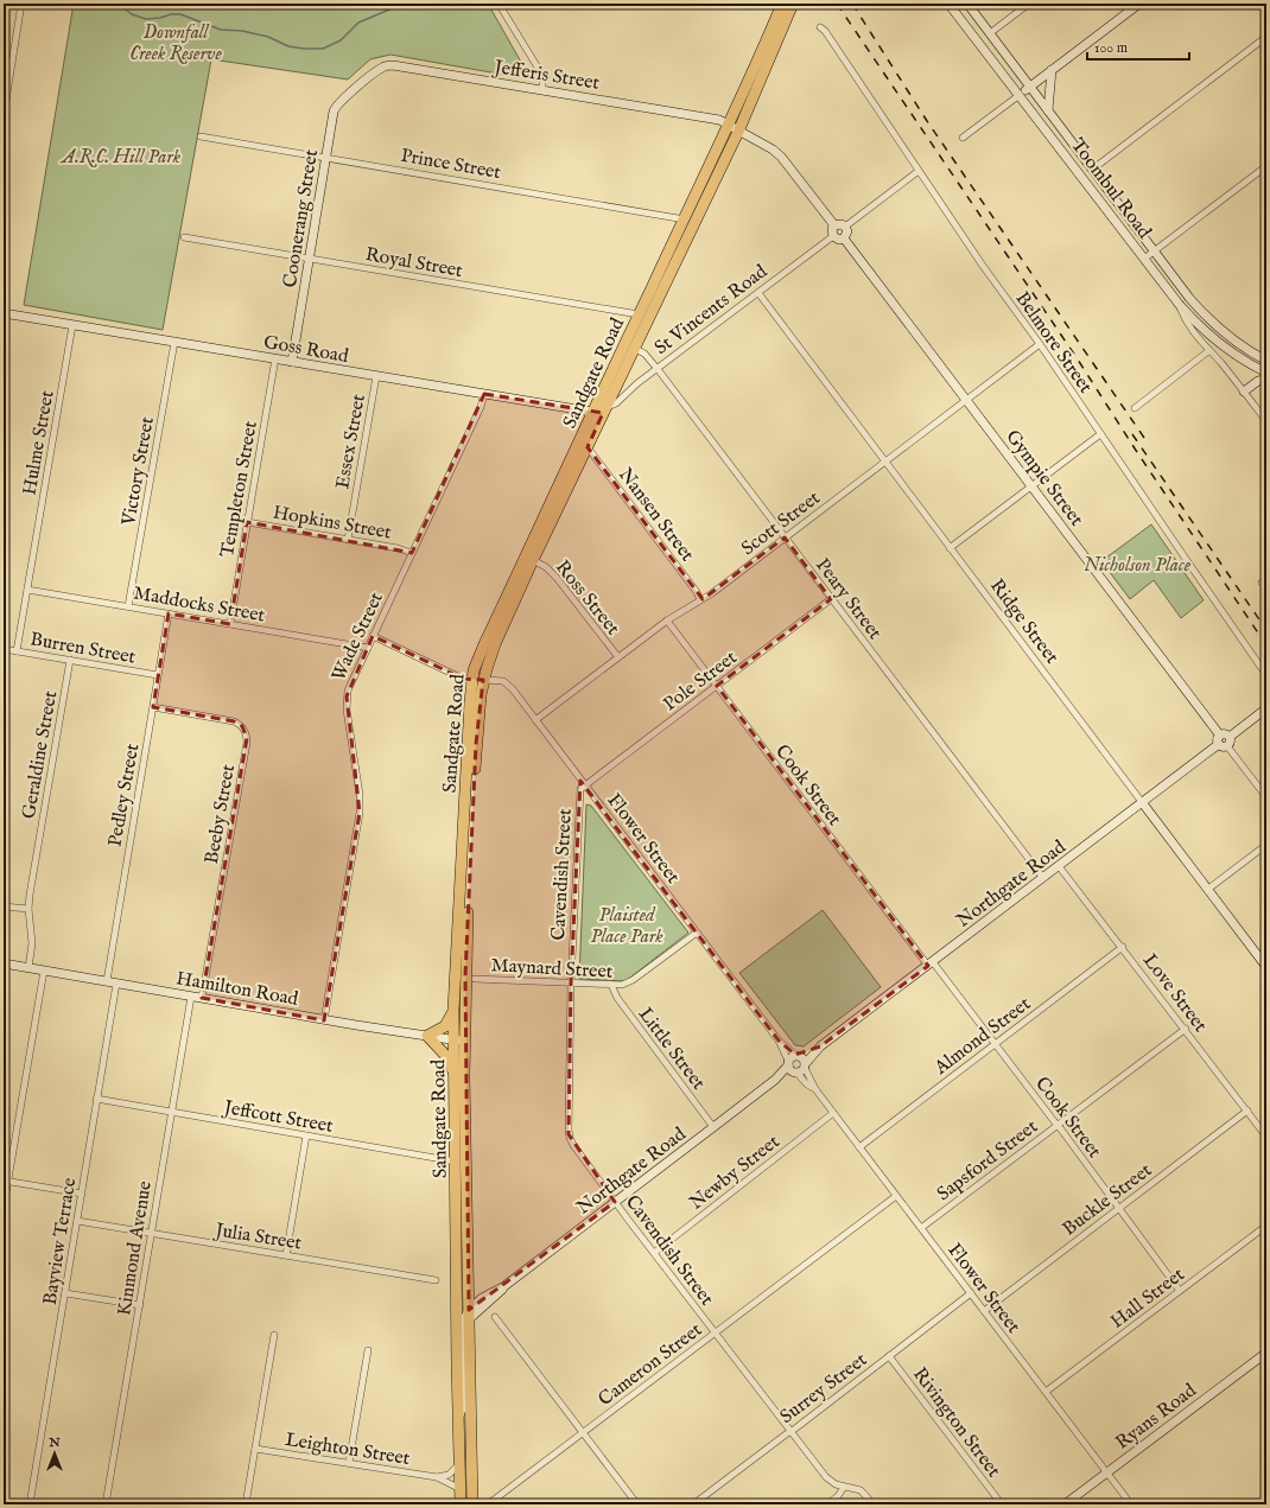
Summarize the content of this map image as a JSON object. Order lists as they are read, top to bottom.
{
  "streets": {
    "highway": ["Sandgate Road"],
    "street": [
      "Jefferis Street",
      "Prince Street",
      "Toombul Road",
      "Coonerang Street",
      "Royal Street",
      "St Vincents Road",
      "Belmore Street",
      "Goss Road",
      "Essex Street",
      "Hulme Street",
      "Victory Street",
      "Gympie Street",
      "Templeton Street",
      "Nansen Street",
      "Hopkins Street",
      "Scott Street",
      "Ross Street",
      "Peary Street",
      "Maddocks Street",
      "Ridge Street",
      "Wade Street",
      "Burren Street",
      "Pole Street",
      "Geraldine Street",
      "Cook Street",
      "Pedley Street",
      "Beeby Street",
      "Flower Street",
      "Cavendish Street",
      "Northgate Road",
      "Maynard Street",
      "Hamilton Road",
      "Love Street",
      "Almond Street",
      "Little Street",
      "Jeffcott Street",
      "Sapsford Street",
      "Newby Street",
      "Buckle Street",
      "Julia Street",
      "Bayview Terrace",
      "Kinmond Avenue",
      "Hall Street",
      "Cameron Street",
      "Surrey Street",
      "Ryans Road",
      "Rivington Street",
      "Leighton Street"
    ]
  },
  "crossings": [
    ["Jefferis Street", "Coonerang Street"],
    ["Jefferis Street", "Sandgate Road"],
    ["Prince Street", "Coonerang Street"],
    ["Prince Street", "Sandgate Road"],
    ["Coonerang Street", "Royal Street"],
    ["Coonerang Street", "Goss Road"],
    ["Royal Street", "Sandgate Road"],
    ["St Vincents Road", "Goss Road"],
    ["St Vincents Road", "Sandgate Road"],
    ["St Vincents Road", "Gympie Street"],
    ["St Vincents Road", "Peary Street"],
    ["St Vincents Road", "Ridge Street"],
    ["Belmore Street", "Scott Street"],
    ["Goss Road", "Sandgate Road"],
    ["Goss Road", "Essex Street"],
    ["Goss Road", "Hulme Street"],
    ["Goss Road", "Victory Street"],
    ["Goss Road", "Templeton Street"],
    ["Goss Road", "Wade Street"],
    ["Sandgate Road", "Nansen Street"],
    ["Sandgate Road", "Ross Street"],
    ["Sandgate Road", "Peary Street"],
    ["Sandgate Road", "Flower Street"],
    ["Sandgate Road", "Northgate Road"],
    ["Sandgate Road", "Hamilton Road"],
    ["Sandgate Road", "Jeffcott Street"],
    ["Sandgate Road", "Leighton Street"],
    ["Essex Street", "Hopkins Street"],
    ["Hulme Street", "Maddocks Street"],
    ["Hulme Street", "Burren Street"],
    ["Victory Street", "Maddocks Street"],
    ["Gympie Street", "Scott Street"],
    ["Gympie Street", "Northgate Road"],
    ["Templeton Street", "Hopkins Street"],
    ["Templeton Street", "Maddocks Street"],
    ["Nansen Street", "Scott Street"],
    ["Hopkins Street", "Wade Street"],
    ["Scott Street", "Ross Street"],
    ["Scott Street", "Peary Street"],
    ["Scott Street", "Ridge Street"],
    ["Scott Street", "Cook Street"],
    ["Scott Street", "Flower Street"],
    ["Peary Street", "Pole Street"],
    ["Peary Street", "Northgate Road"],
    ["Maddocks Street", "Wade Street"],
    ["Maddocks Street", "Pedley Street"],
    ["Ridge Street", "Northgate Road"],
    ["Wade Street", "Hamilton Road"],
    ["Burren Street", "Geraldine Street"],
    ["Burren Street", "Pedley Street"],
    ["Pole Street", "Cook Street"],
    ["Pole Street", "Flower Street"],
    ["Pole Street", "Cavendish Street"],
    ["Geraldine Street", "Hamilton Road"],
    ["Cook Street", "Northgate Road"],
    ["Cook Street", "Almond Street"],
    ["Cook Street", "Sapsford Street"],
    ["Cook Street", "Buckle Street"],
    ["Cook Street", "Hall Street"],
    ["Pedley Street", "Beeby Street"],
    ["Pedley Street", "Hamilton Road"],
    ["Beeby Street", "Hamilton Road"],
    ["Flower Street", "Cavendish Street"],
    ["Flower Street", "Northgate Road"],
    ["Flower Street", "Maynard Street"],
    ["Flower Street", "Almond Street"],
    ["Flower Street", "Sapsford Street"],
    ["Flower Street", "Newby Street"],
    ["Flower Street", "Buckle Street"],
    ["Flower Street", "Hall Street"],
    ["Flower Street", "Cameron Street"],
    ["Flower Street", "Surrey Street"],
    ["Flower Street", "Ryans Road"],
    ["Cavendish Street", "Northgate Road"],
    ["Cavendish Street", "Maynard Street"],
    ["Cavendish Street", "Newby Street"],
    ["Cavendish Street", "Cameron Street"],
    ["Cavendish Street", "Surrey Street"],
    ["Northgate Road", "Love Street"],
    ["Northgate Road", "Little Street"],
    ["Maynard Street", "Little Street"],
    ["Hamilton Road", "Bayview Terrace"],
    ["Hamilton Road", "Kinmond Avenue"],
    ["Love Street", "Almond Street"],
    ["Love Street", "Sapsford Street"],
    ["Love Street", "Buckle Street"],
    ["Jeffcott Street", "Bayview Terrace"],
    ["Jeffcott Street", "Kinmond Avenue"],
    ["Julia Street", "Bayview Terrace"],
    ["Julia Street", "Kinmond Avenue"],
    ["Surrey Street", "Rivington Street"]
  ],
  "parks": [
    "Downfall Creek Reserve",
    "A.R.C. Hill Park",
    "Nicholson Place",
    "Plaisted Place Park"
  ],
  "scale_bar": "100 m",
  "north": "top"
}
